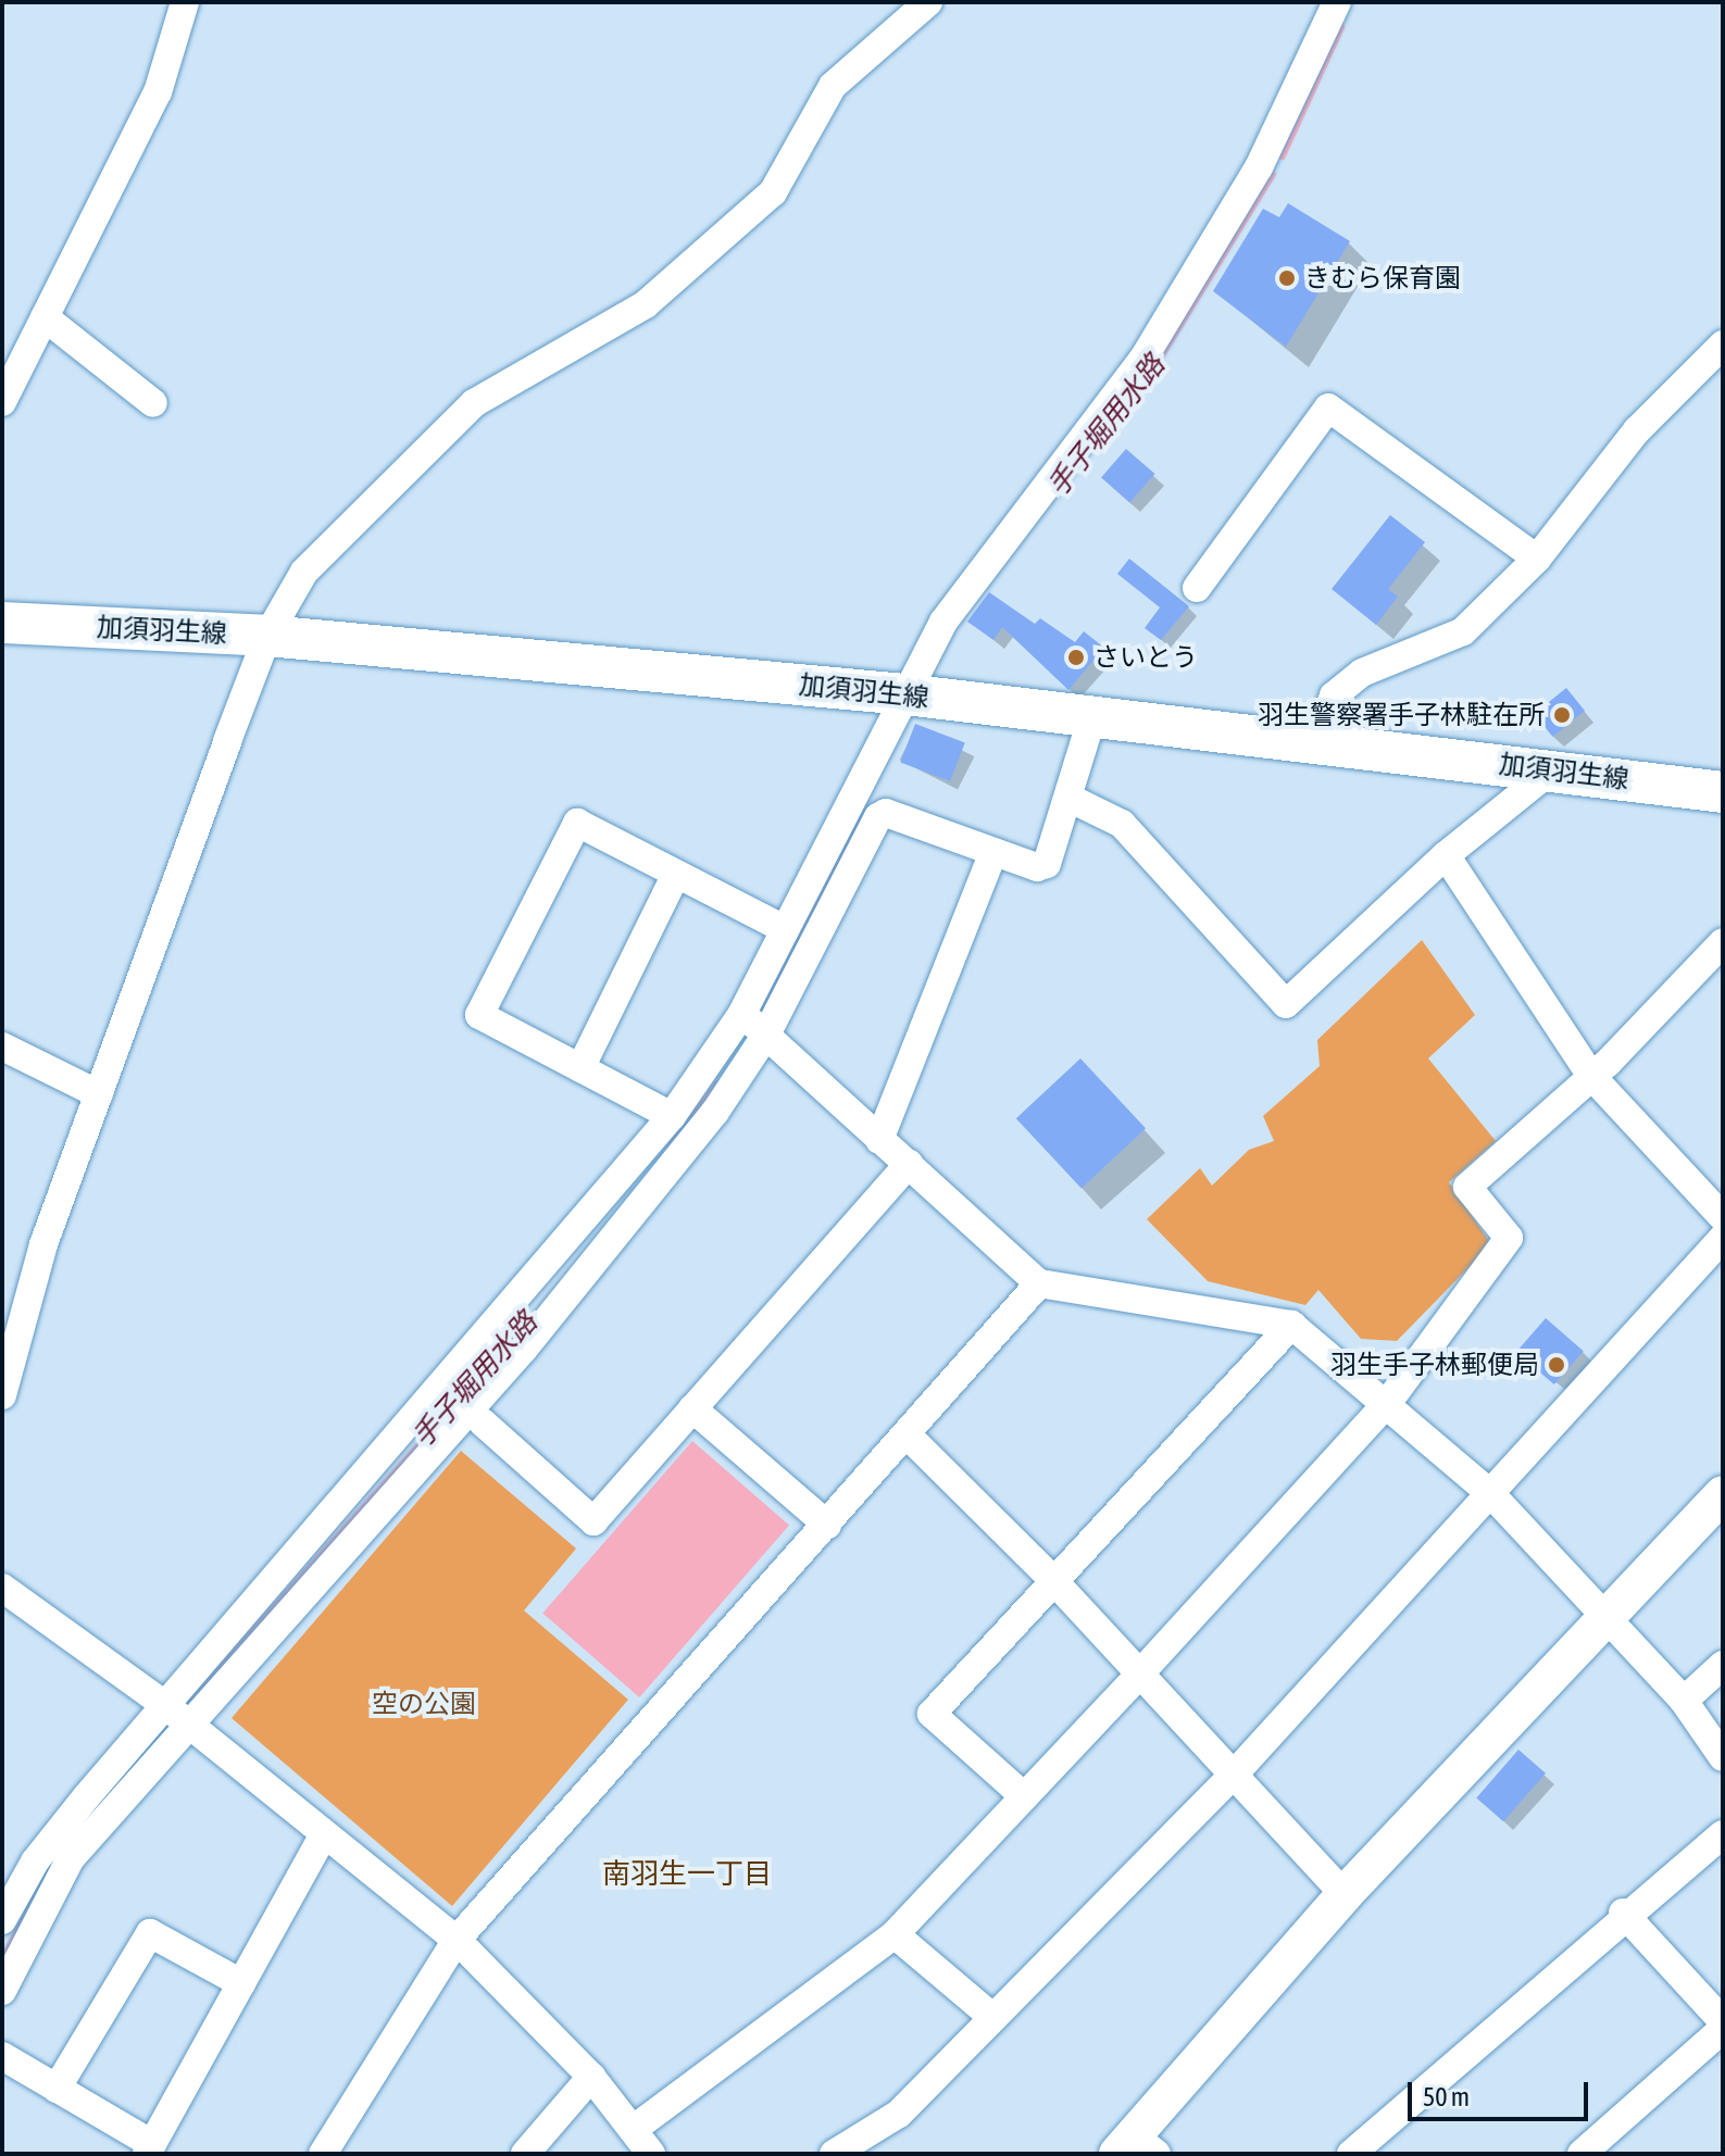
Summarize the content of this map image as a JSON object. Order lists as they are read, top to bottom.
{
  "streets": {
    "main road": ["加須羽生線"]
  },
  "districts": ["南羽生一丁目"],
  "water": ["手子堀用水路"],
  "parks": ["空の公園"],
  "places": [
    "きむら保育園",
    "さいとう",
    "羽生警察署手子林駐在所",
    "羽生手子林郵便局"
  ],
  "scale_bar": "50 m"
}
